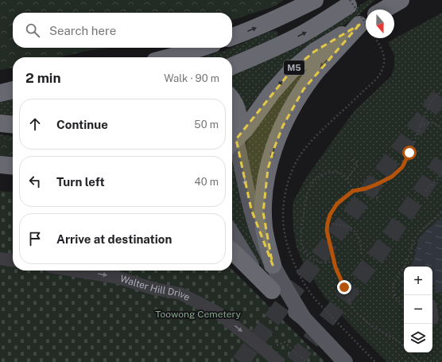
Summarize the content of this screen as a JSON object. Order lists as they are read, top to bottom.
{
  "streets": {
    "highway": ["M5"],
    "lane": ["Walter Hill Drive"]
  },
  "one_way": ["Walter Hill Drive"],
  "parks": ["Toowong Cemetery"],
  "north": "bottom",
  "page": {
    "search": "Search here",
    "heading": ["2 min", "Walk · 90 m"],
    "list": [
      ["Continue", "50 m"],
      ["Turn left", "40 m"],
      "Arrive at destination"
    ],
    "map_buttons": ["+", "−"]
  }
}
